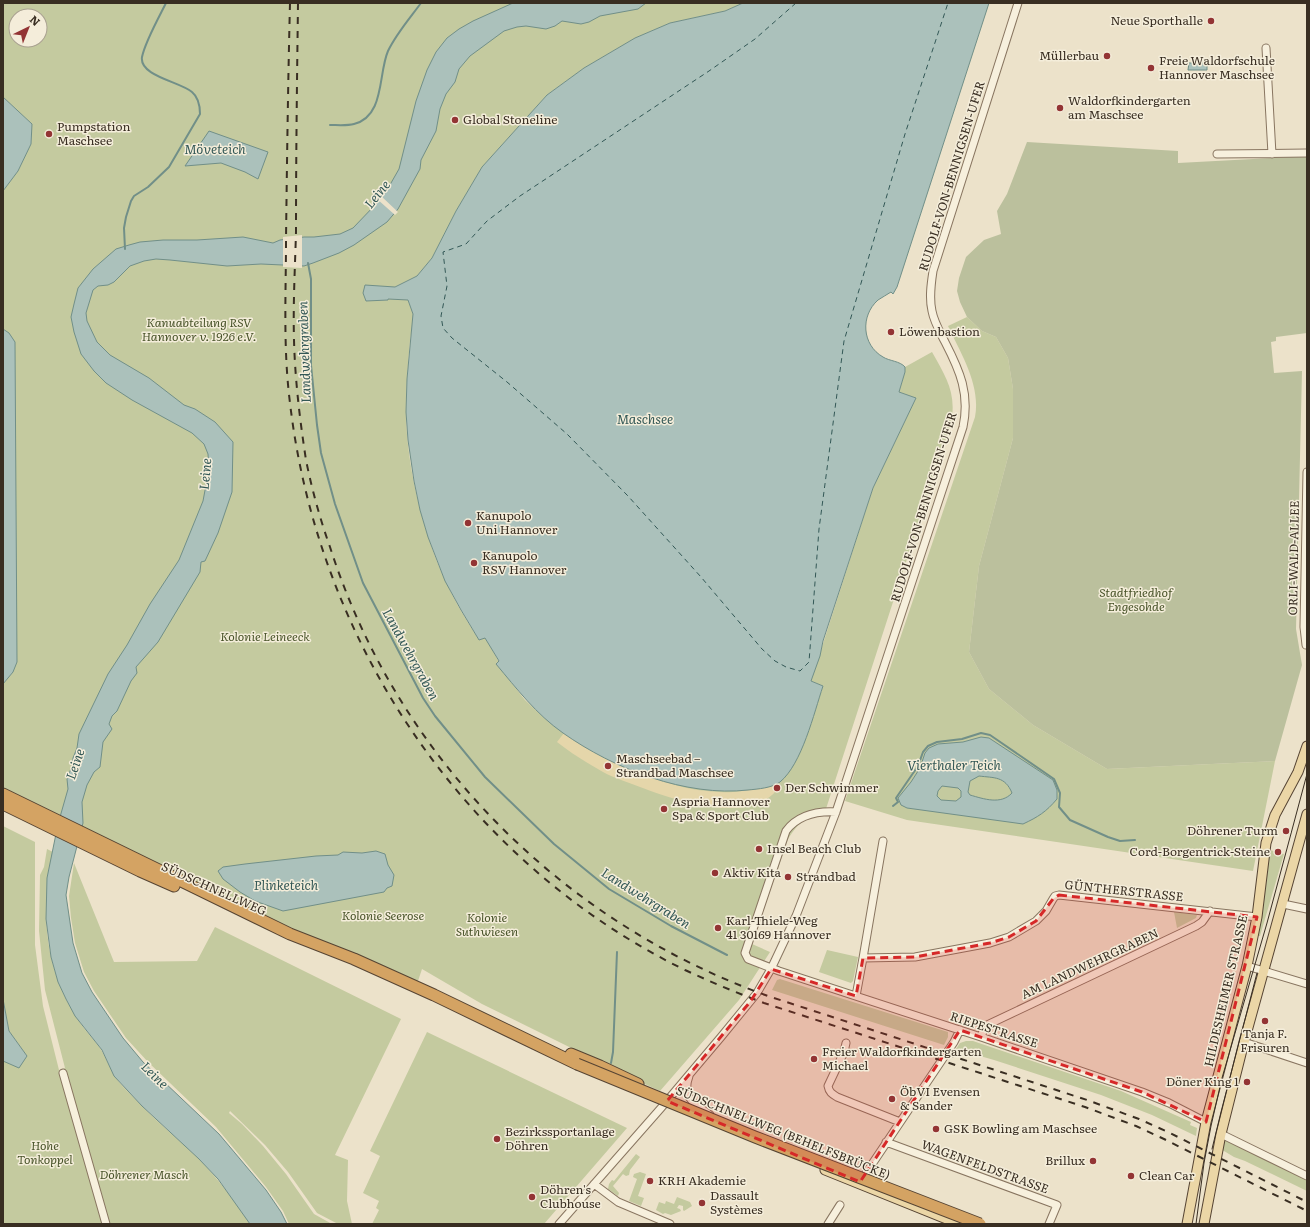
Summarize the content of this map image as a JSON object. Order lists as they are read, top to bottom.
{
  "streets": {
    "highway": ["SÜDSCHNELLWEG", "SÜDSCHNELLWEG (BEHELFSBRÜCKE)"],
    "main road": ["HILDESHEIMER STRASSE"],
    "street": [
      "RUDOLF-VON-BENNIGSEN-UFER",
      "ORLI-WALD-ALLEE",
      "GÜNTHERSTRASSE",
      "AM LANDWEHRGRABEN",
      "RIEPESTRASSE",
      "WAGENFELDSTRASSE"
    ]
  },
  "crossings": [
    ["RUDOLF-VON-BENNIGSEN-UFER", "RIEPESTRASSE"],
    ["GÜNTHERSTRASSE", "AM LANDWEHRGRABEN"],
    ["GÜNTHERSTRASSE", "HILDESHEIMER STRASSE"],
    ["AM LANDWEHRGRABEN", "RIEPESTRASSE"],
    ["HILDESHEIMER STRASSE", "RIEPESTRASSE"]
  ],
  "water": [
    "Möveteich",
    "Leine",
    "Landwehrgraben",
    "Maschsee",
    "Vierthaler Teich",
    "Plinketeich"
  ],
  "parks": [
    "Kanuabteilung RSV Hannover v. 1926 e.V.",
    "Stadtfriedhof Engesohde",
    "Kolonie Leineeck",
    "Kolonie Seerose",
    "Kolonie Suthwiesen",
    "Hohe Tonkoppel",
    "Döhrener Masch"
  ],
  "places": [
    "Neue Sporthalle",
    "Müllerbau",
    "Freie Waldorfschule Hannover Maschsee",
    "Waldorfkindergarten am Maschsee",
    "Global Stoneline",
    "Pumpstation Maschsee",
    "Löwenbastion",
    "Kanupolo Uni Hannover",
    "Kanupolo RSV Hannover",
    "Maschseebad – Strandbad Maschsee",
    "Der Schwimmer",
    "Aspria Hannover Spa & Sport Club",
    "Döhrener Turm",
    "Insel Beach Club",
    "Cord-Borgentrick-Steine",
    "Aktiv Kita",
    "Strandbad",
    "Karl-Thiele-Weg 41 30169 Hannover",
    "Tanja F. Frisuren",
    "Freier Waldorfkindergarten Michael",
    "Döner King 1",
    "ÖbVI Evensen & Sander",
    "GSK Bowling am Maschsee",
    "Bezirkssportanlage Döhren",
    "Brillux",
    "Clean Car",
    "KRH Akademie",
    "Döhren's Clubhouse",
    "Dassault Systèmes"
  ],
  "north": "top right"
}
